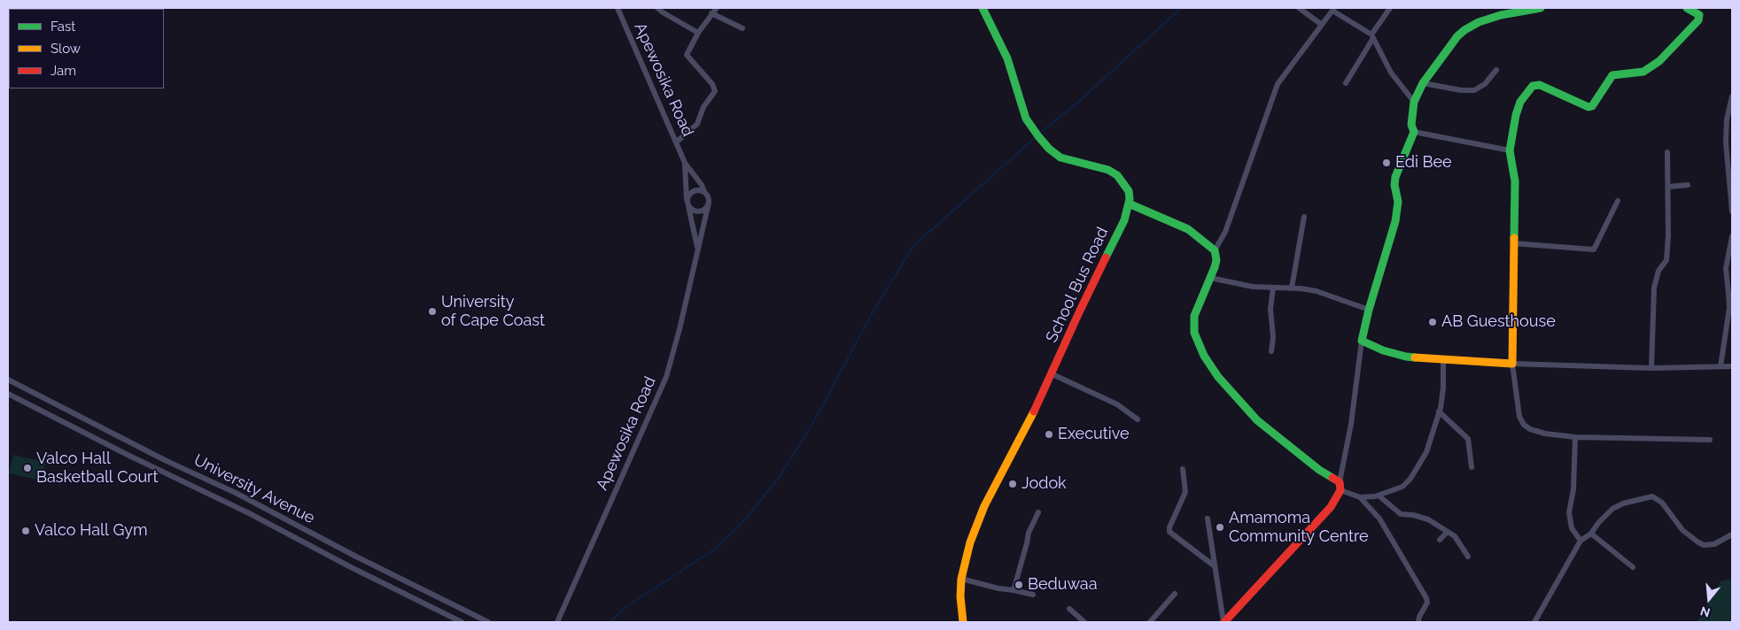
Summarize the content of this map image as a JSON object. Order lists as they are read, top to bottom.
{
  "streets": {
    "street": ["Apewosika Road", "School Bus Road", "University Avenue"]
  },
  "places": [
    "Edi Bee",
    "University of Cape Coast",
    "AB Guesthouse",
    "Executive",
    "Valco Hall Basketball Court",
    "Jodok",
    "Amamoma Community Centre",
    "Valco Hall Gym",
    "Beduwaa"
  ],
  "legend": ["Fast", "Slow", "Jam"],
  "north": "bottom"
}
